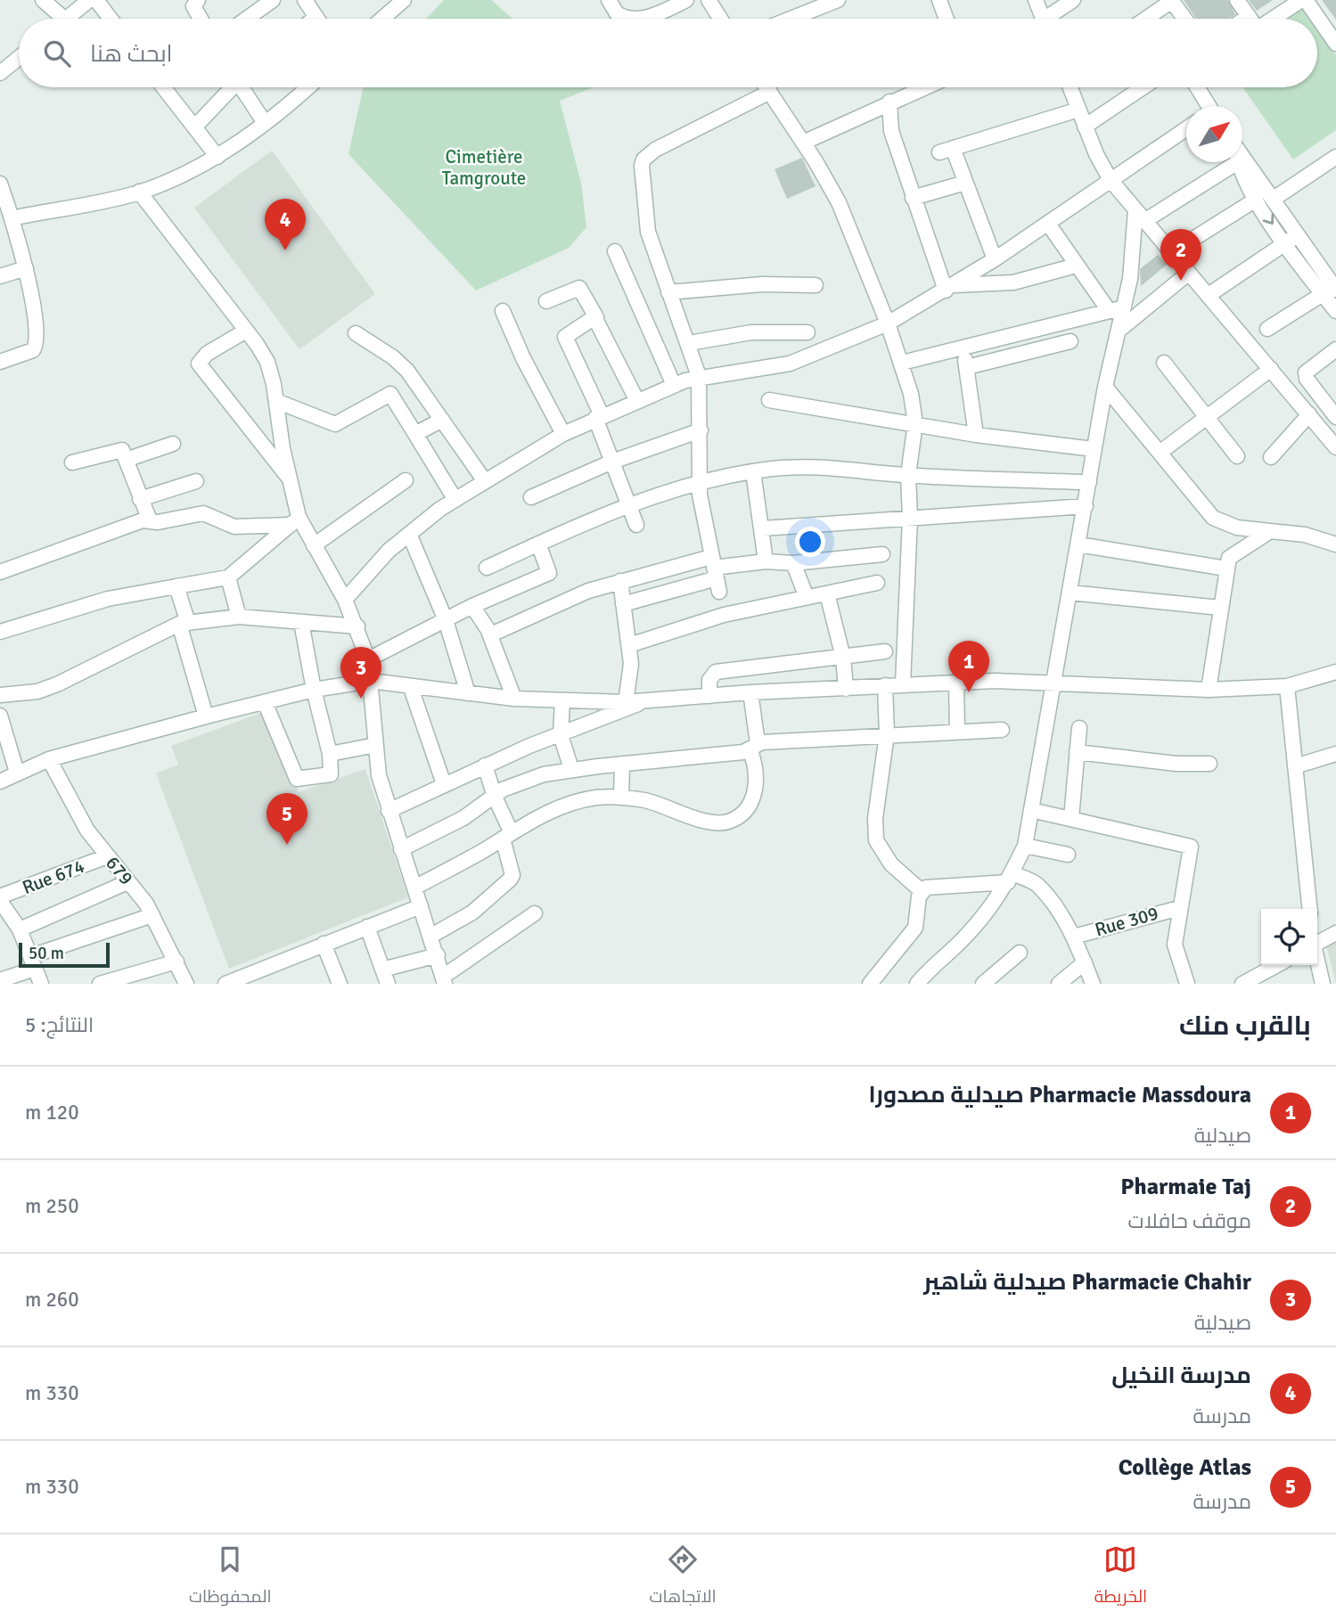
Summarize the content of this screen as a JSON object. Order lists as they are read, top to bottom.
{
  "streets": {
    "street": ["679", "Rue 674", "Rue 309"]
  },
  "crossings": [
    ["679", "Rue 674"]
  ],
  "parks": ["Cimetière Tamgroute"],
  "scale_bar": "50 m",
  "north": "top right",
  "page": {
    "search": "ابحث هنا",
    "pins": [
      "4",
      "2",
      "1",
      "3",
      "5"
    ],
    "scale": "50 m",
    "heading": ["بالقرب منك", "النتائج: 5"],
    "list": [
      {
        "mark": "1",
        "name": "Pharmacie Massdoura صيدلية مصدورا",
        "note": "صيدلية",
        "value": "120 m"
      },
      {
        "mark": "2",
        "name": "Pharmaie Taj",
        "note": "موقف حافلات",
        "value": "250 m"
      },
      {
        "mark": "3",
        "name": "Pharmacie Chahir صيدلية شاهير",
        "note": "صيدلية",
        "value": "260 m"
      },
      {
        "mark": "4",
        "name": "مدرسة النخيل",
        "note": "مدرسة",
        "value": "330 m"
      },
      {
        "mark": "5",
        "name": "Collège Atlas",
        "note": "مدرسة",
        "value": "330 m"
      }
    ],
    "nav": ["الخريطة", "الاتجاهات", "المحفوظات"]
  }
}
